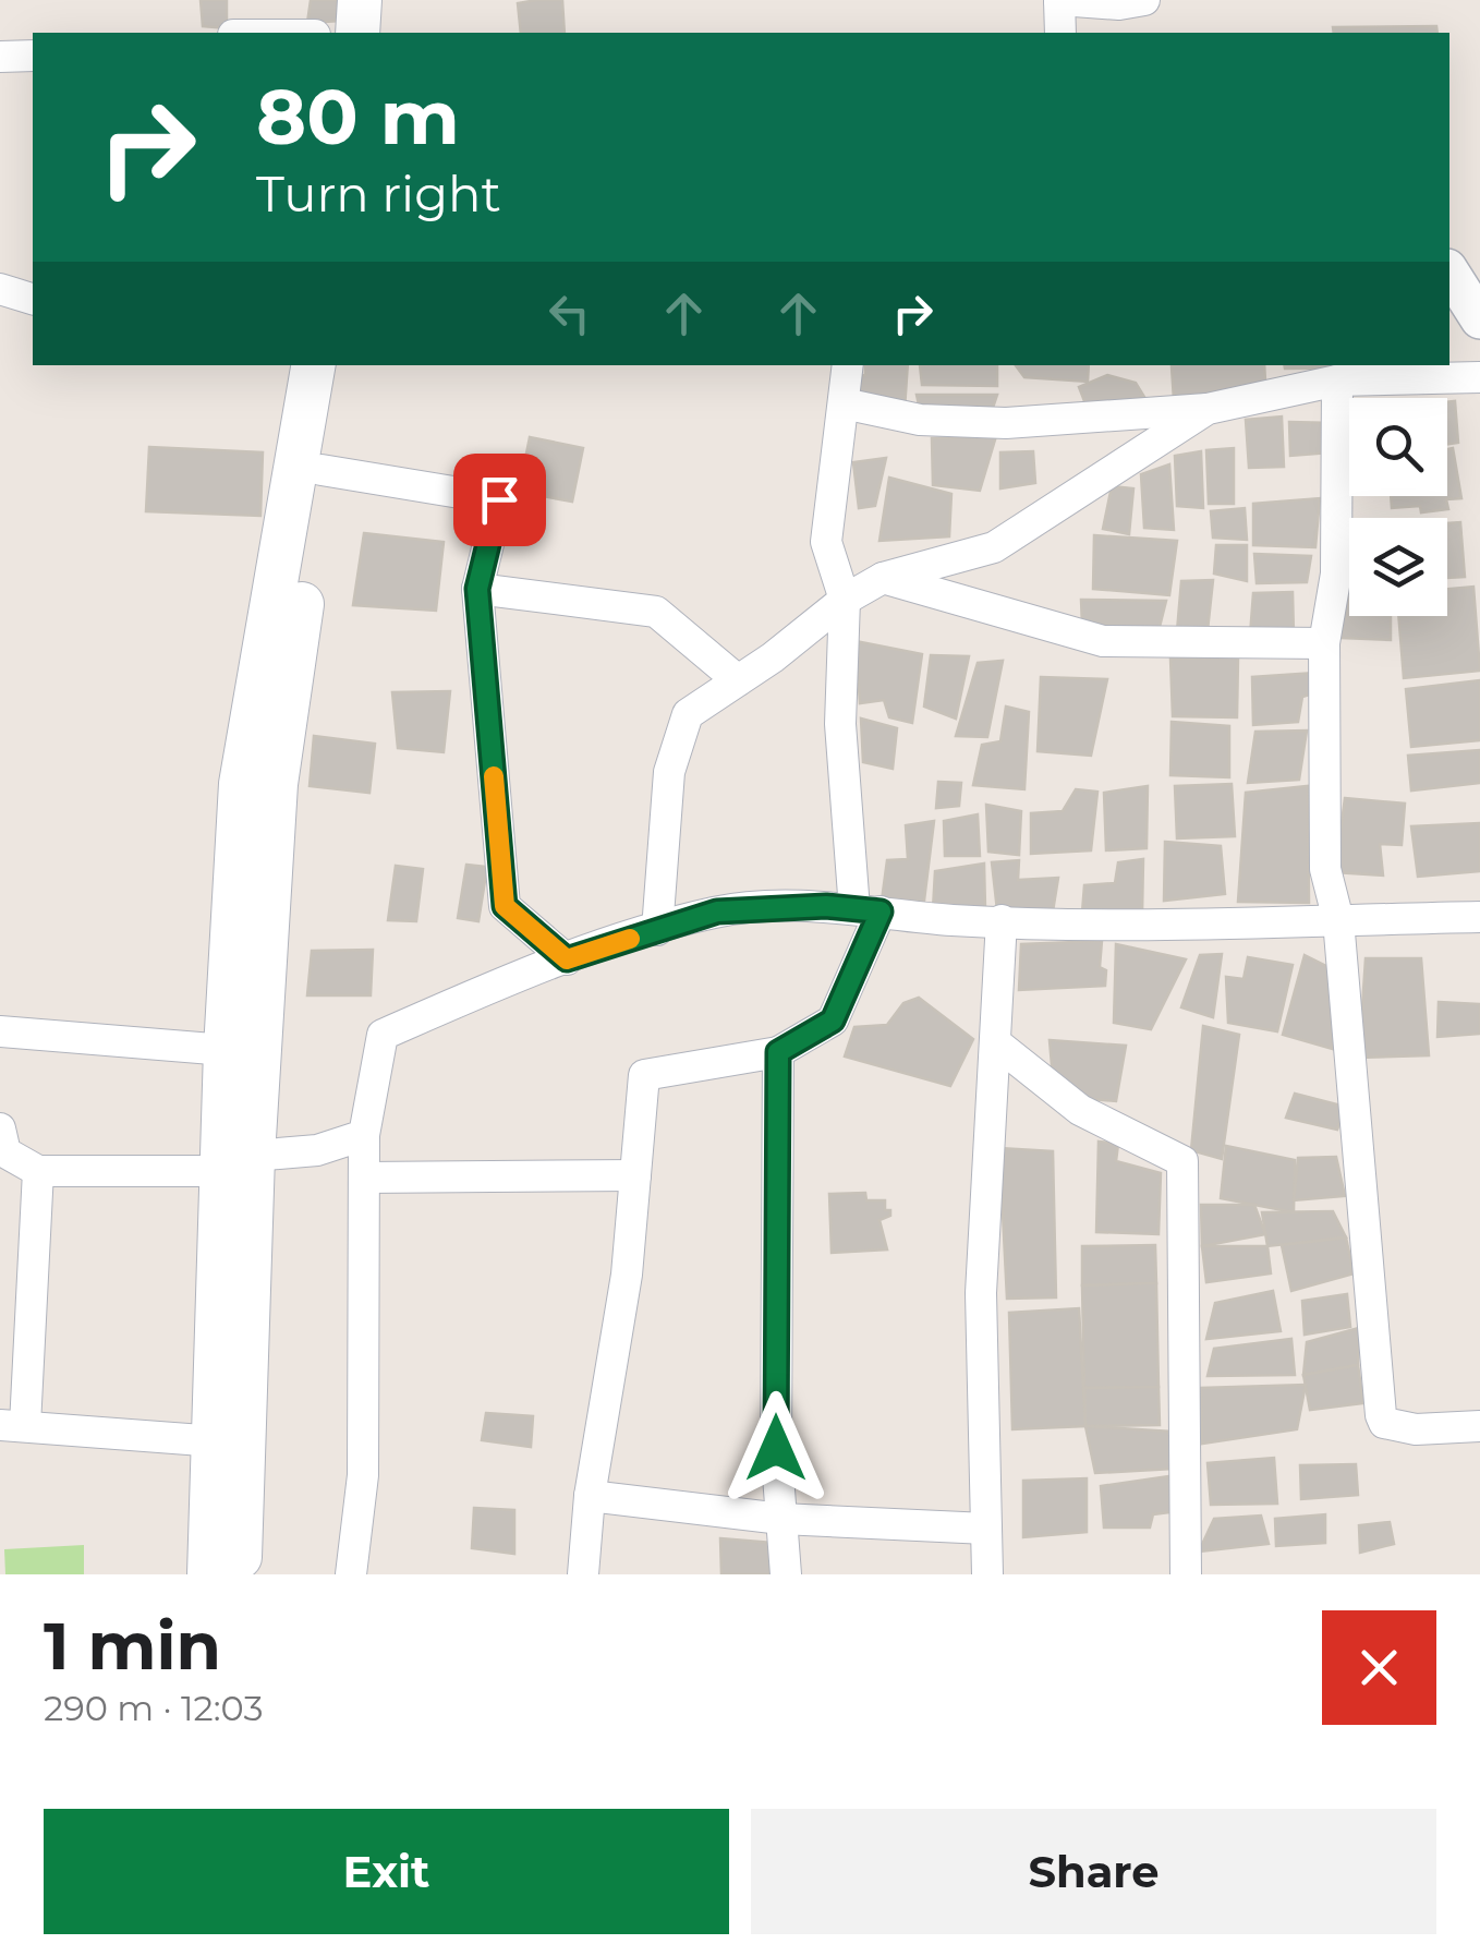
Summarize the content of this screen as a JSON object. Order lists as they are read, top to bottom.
{
  "page": {
    "turn": ["80 m", "Turn right"],
    "heading": ["1 min", "290 m · 12:03"],
    "buttons": ["Exit", "Share"]
  }
}
